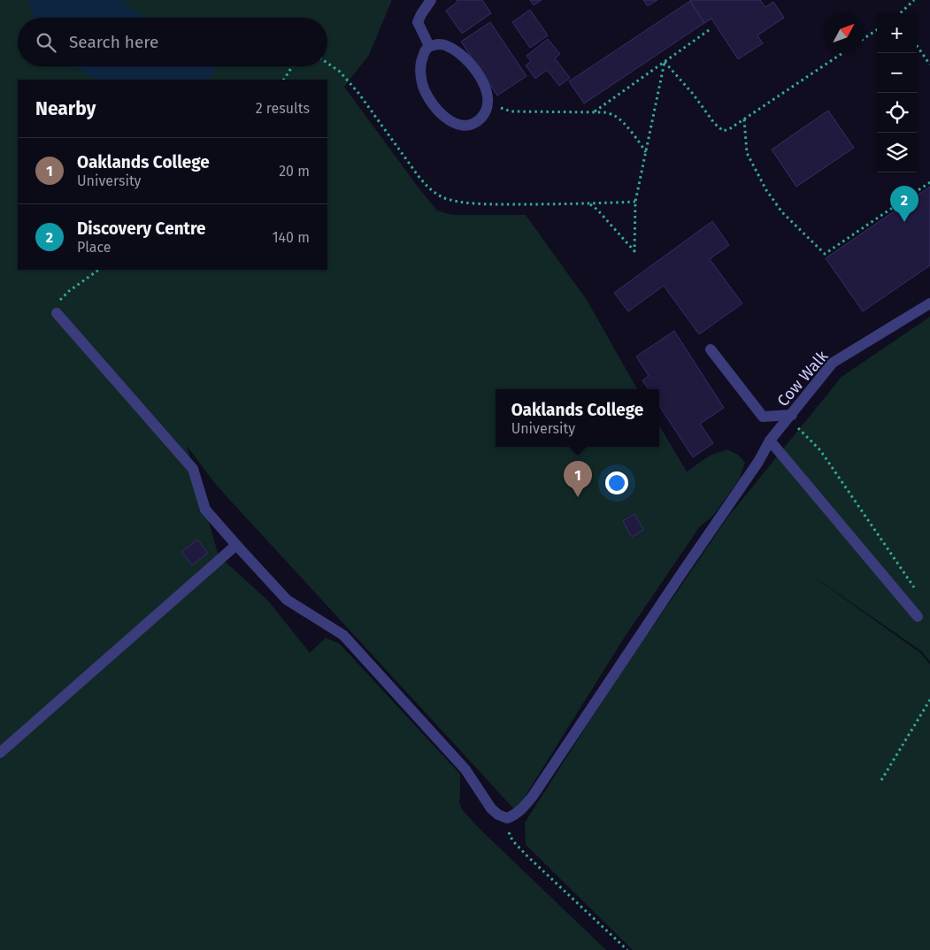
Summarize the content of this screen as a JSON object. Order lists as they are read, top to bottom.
{
  "streets": {
    "lane": ["Cow Walk"]
  },
  "north": "top right",
  "page": {
    "map_buttons": ["+", "−"],
    "search": "Search here",
    "heading": ["Nearby", "2 results"],
    "list": [
      {
        "mark": "1",
        "name": "Oaklands College",
        "note": "University",
        "value": "20 m"
      },
      {
        "mark": "2",
        "name": "Discovery Centre",
        "note": "Place",
        "value": "140 m"
      }
    ],
    "pins": ["2", "1"],
    "popup": ["Oaklands College", "University"]
  }
}
